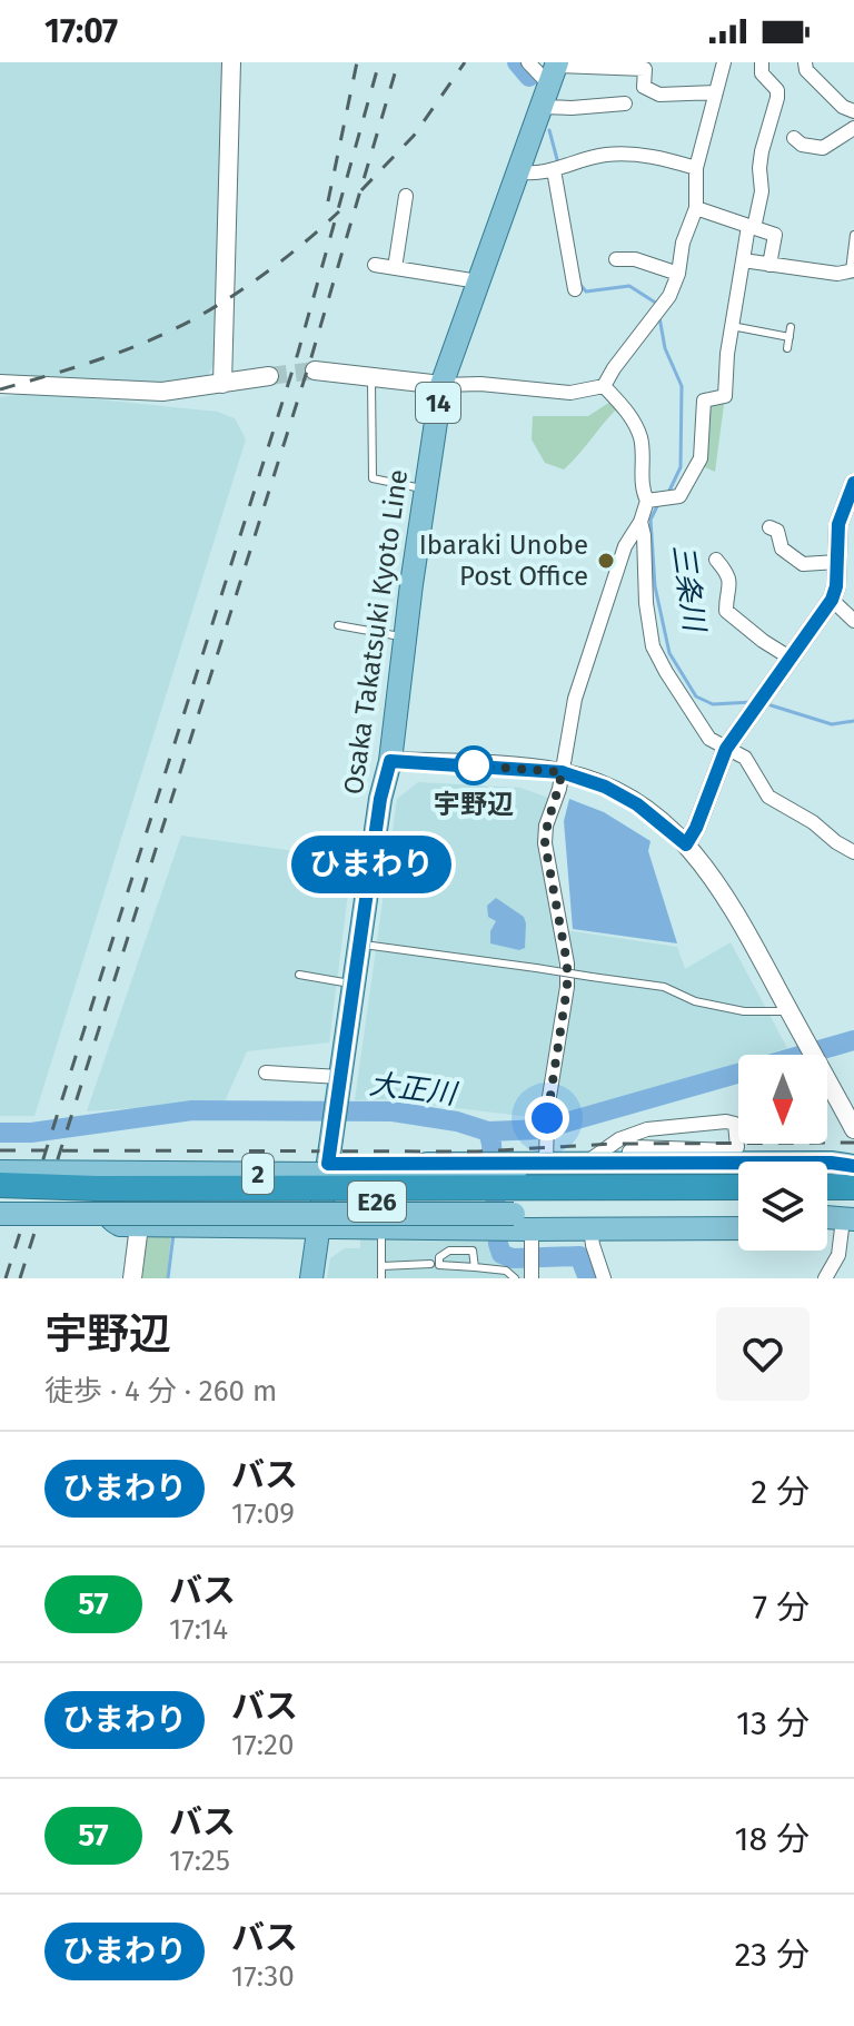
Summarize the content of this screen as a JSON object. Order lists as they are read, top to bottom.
{
  "streets": {
    "highway": ["E26"],
    "main road": ["14", "Osaka Takatsuki Kyoto Line", "2"]
  },
  "water": ["三条川", "大正川"],
  "places": ["Ibaraki Unobe Post Office", "宇野辺"],
  "lines": ["bus line ひまわり"],
  "north": "bottom",
  "page": {
    "status": "17:07",
    "on_map": "ひまわり",
    "heading": ["宇野辺", "徒歩 · 4 分 · 260 m"],
    "list": [
      {
        "mark": "ひまわり",
        "name": "バス",
        "note": "17:09",
        "value": "2 分"
      },
      {
        "mark": "57",
        "name": "バス",
        "note": "17:14",
        "value": "7 分"
      },
      {
        "mark": "ひまわり",
        "name": "バス",
        "note": "17:20",
        "value": "13 分"
      },
      {
        "mark": "57",
        "name": "バス",
        "note": "17:25",
        "value": "18 分"
      },
      {
        "mark": "ひまわり",
        "name": "バス",
        "note": "17:30",
        "value": "23 分"
      }
    ]
  }
}
